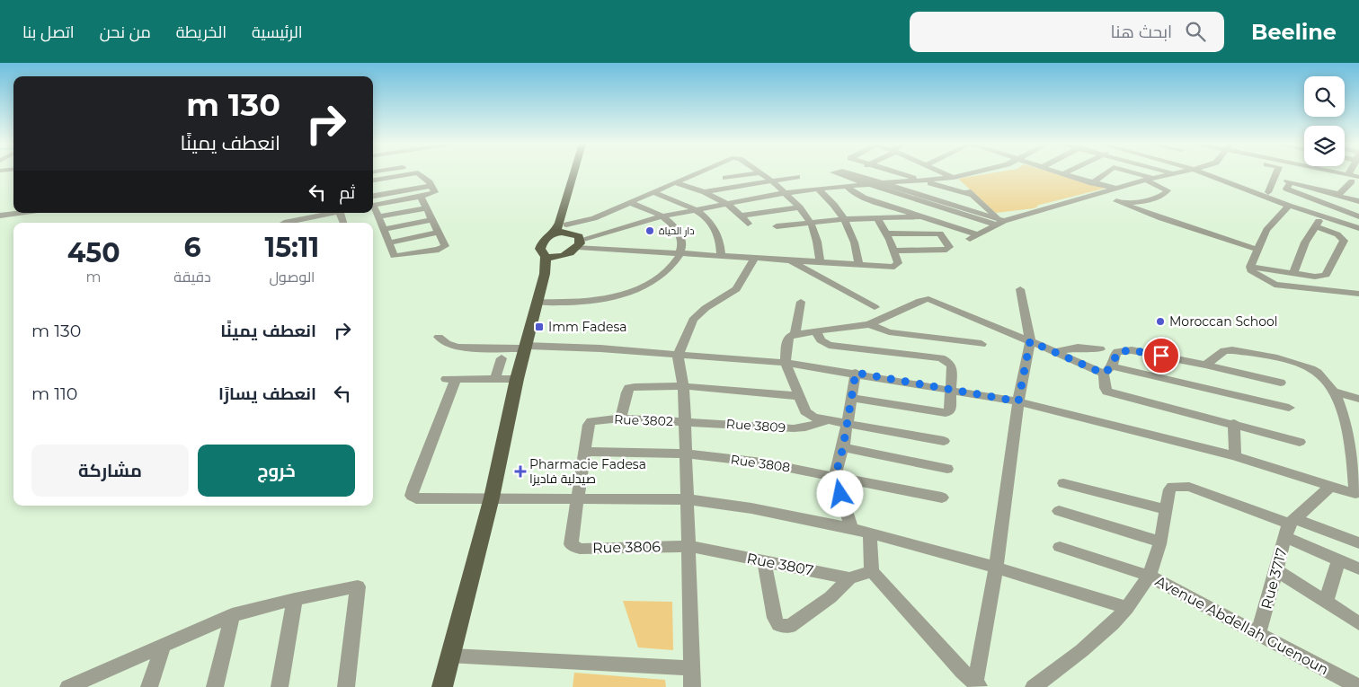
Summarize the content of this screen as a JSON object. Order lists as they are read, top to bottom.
{
  "streets": {
    "street": [
      "Rue 3802",
      "Rue 3809",
      "Rue 3808",
      "Rue 3806",
      "Rue 3807",
      "Rue 3717",
      "Avenue Abdellah Guenoun"
    ]
  },
  "crossings": [
    ["Rue 3802", "Rue 3809"],
    ["Rue 3802", "Rue 3808"],
    ["Rue 3806", "Rue 3807"],
    ["Rue 3717", "Avenue Abdellah Guenoun"]
  ],
  "places": {
    "other": ["دار الحياة", "Moroccan School"],
    "transit": ["Imm Fadesa"],
    "health": ["Pharmacie Fadesa صيدلية فاديزا"]
  },
  "page": {
    "header": "Beeline",
    "search": "ابحث هنا",
    "nav": [
      "الرئيسية",
      "الخريطة",
      "من نحن",
      "اتصل بنا"
    ],
    "turn": ["130 m", "انعطف يمينًا"],
    "then": "ثم",
    "eta": [
      "15:11",
      "الوصول",
      "6",
      "دقيقة",
      "450",
      "m"
    ],
    "list": [
      {
        "name": "انعطف يمينًا",
        "value": "130 m"
      },
      {
        "name": "انعطف يسارًا",
        "value": "110 m"
      }
    ],
    "buttons": ["خروج", "مشاركة"]
  }
}
